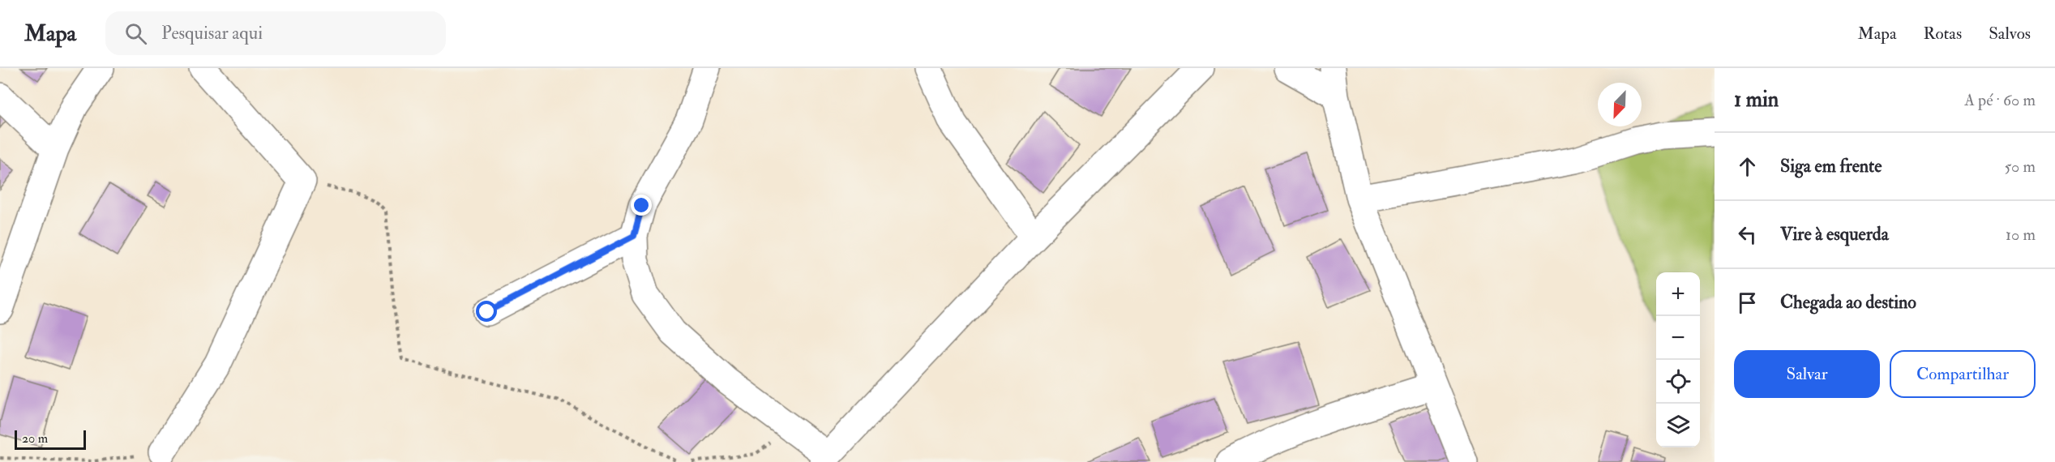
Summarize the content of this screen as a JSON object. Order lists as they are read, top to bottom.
{
  "scale_bar": "20 m",
  "north": "bottom left",
  "page": {
    "header": "Mapa",
    "search": "Pesquisar aqui",
    "nav": ["Mapa", "Rotas", "Salvos"],
    "heading": ["1 min", "A pé · 60 m"],
    "list": [
      ["Siga em frente", "50 m"],
      ["Vire à esquerda", "10 m"],
      "Chegada ao destino"
    ],
    "map_buttons": ["+", "−"],
    "buttons": ["Salvar", "Compartilhar"],
    "scale": "20 m"
  }
}
